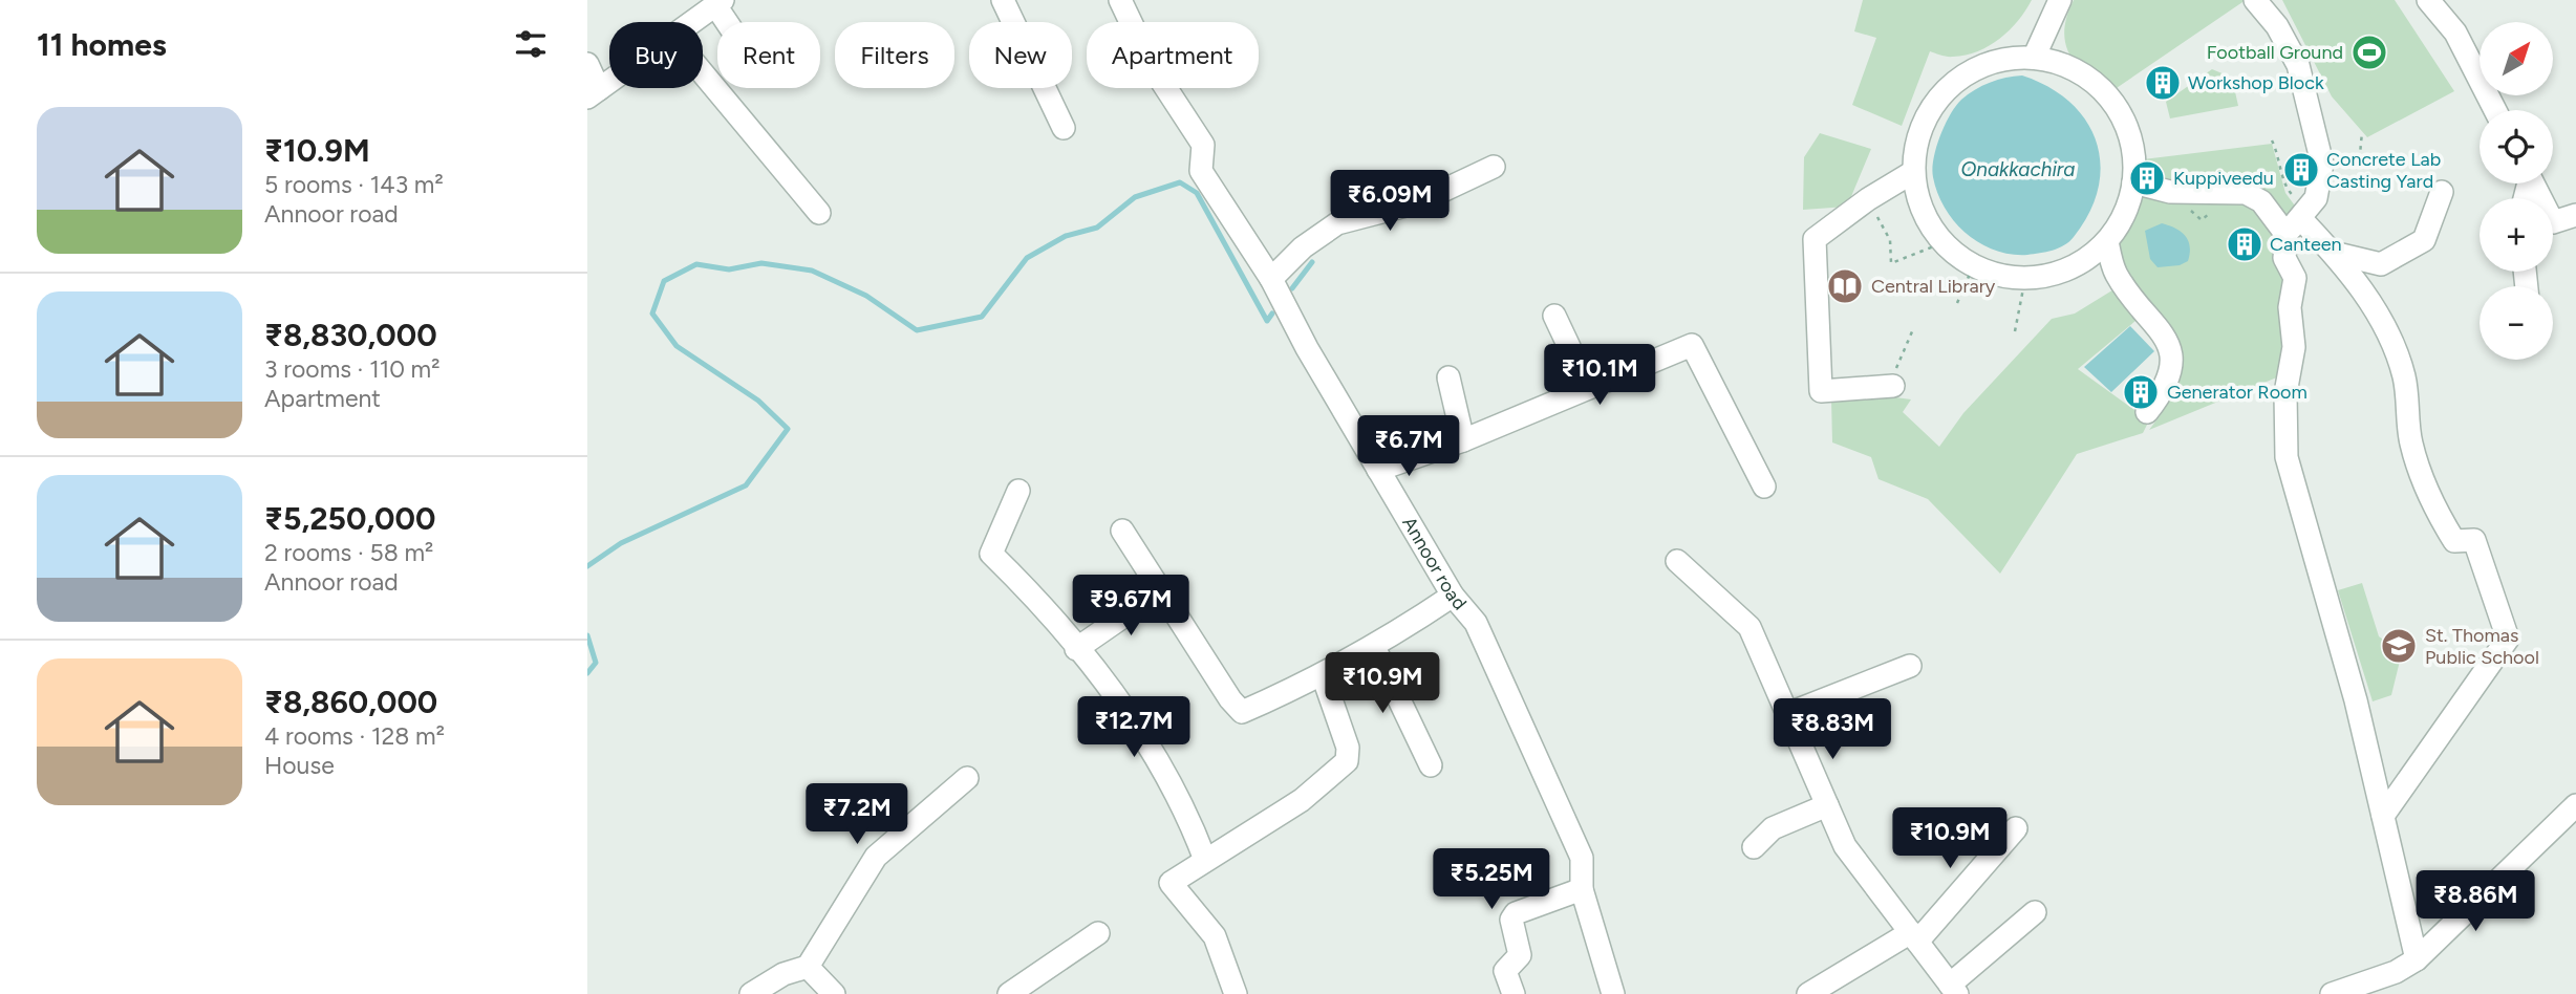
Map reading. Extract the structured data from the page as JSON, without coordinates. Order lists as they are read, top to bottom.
{
  "streets": {
    "street": ["Annoor road"]
  },
  "water": ["Onakkachira"],
  "places": {
    "sports": ["Football Ground"],
    "building": [
      "Workshop Block",
      "Concrete Lab Casting Yard",
      "Kuppiveedu",
      "Canteen",
      "Generator Room"
    ],
    "library": ["Central Library"],
    "school or university": ["St. Thomas Public School"]
  },
  "north": "top right",
  "page": {
    "heading": "11 homes",
    "map_buttons": ["+", "−"],
    "chip": [
      "Buy",
      "Rent",
      "Filters",
      "New",
      "Apartment"
    ],
    "list": [
      {
        "name": "₹10.9M",
        "note": "5 rooms · 143 m² · Annoor road"
      },
      {
        "name": "₹8,830,000",
        "note": "3 rooms · 110 m² · Apartment"
      },
      {
        "name": "₹5,250,000",
        "note": "2 rooms · 58 m² · Annoor road"
      },
      {
        "name": "₹8,860,000",
        "note": "4 rooms · 128 m² · House"
      }
    ],
    "price": [
      "₹6.09M",
      "₹10.1M",
      "₹6.7M",
      "₹9.67M",
      "₹10.9M",
      "₹12.7M",
      "₹8.83M",
      "₹7.2M",
      "₹10.9M",
      "₹5.25M",
      "₹8.86M"
    ]
  }
}
